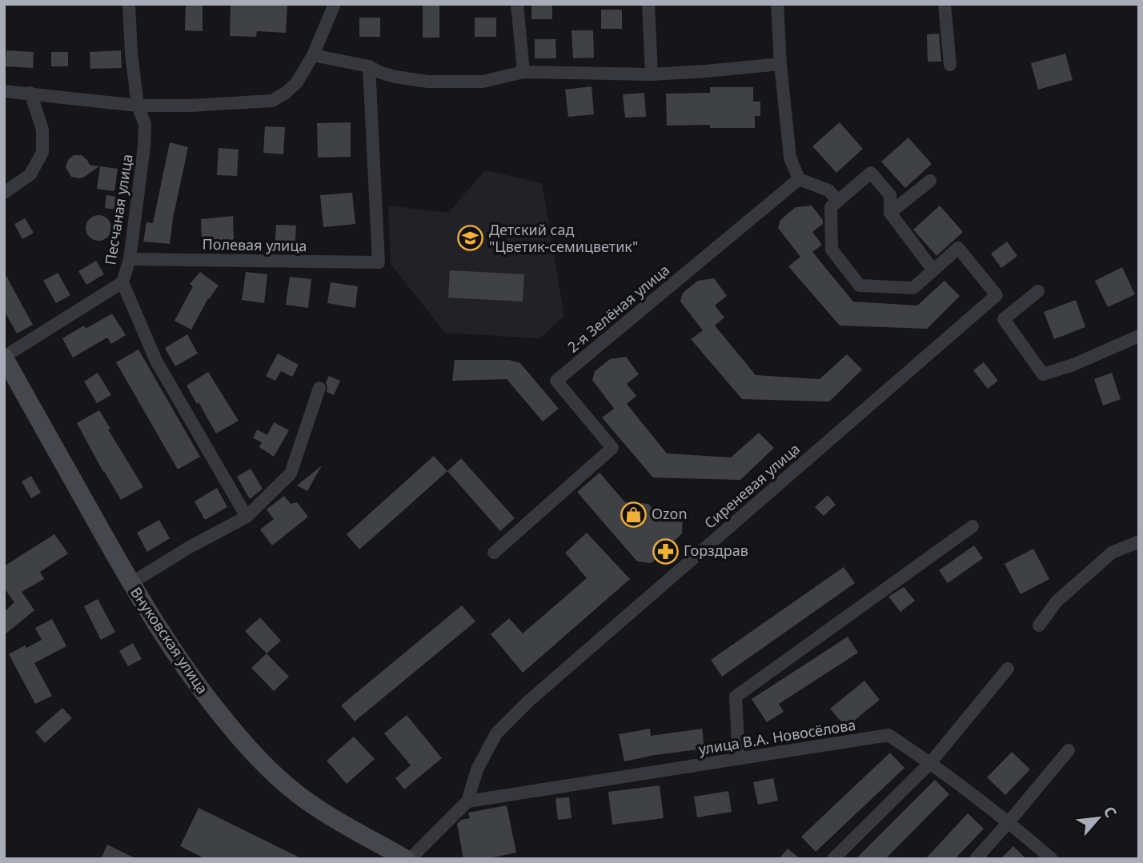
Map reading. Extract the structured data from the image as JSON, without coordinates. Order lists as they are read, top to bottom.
{
  "streets": {
    "main road": ["Внуковская улица"],
    "street": [
      "Песчаная улица",
      "Полевая улица",
      "2-я Зелёная улица",
      "Сиреневая улица",
      "улица В.А. Новосёлова"
    ]
  },
  "crossings": [
    ["Песчаная улица", "Полевая улица"],
    ["Песчаная улица", "Внуковская улица"],
    ["Сиреневая улица", "Внуковская улица"],
    ["Сиреневая улица", "улица В.А. Новосёлова"]
  ],
  "places": {
    "school or university": ["Детский сад \"Цветик-семицветик\""],
    "shop": ["Ozon"],
    "pharmacy": ["Горздрав"]
  },
  "north": "top right"
}
